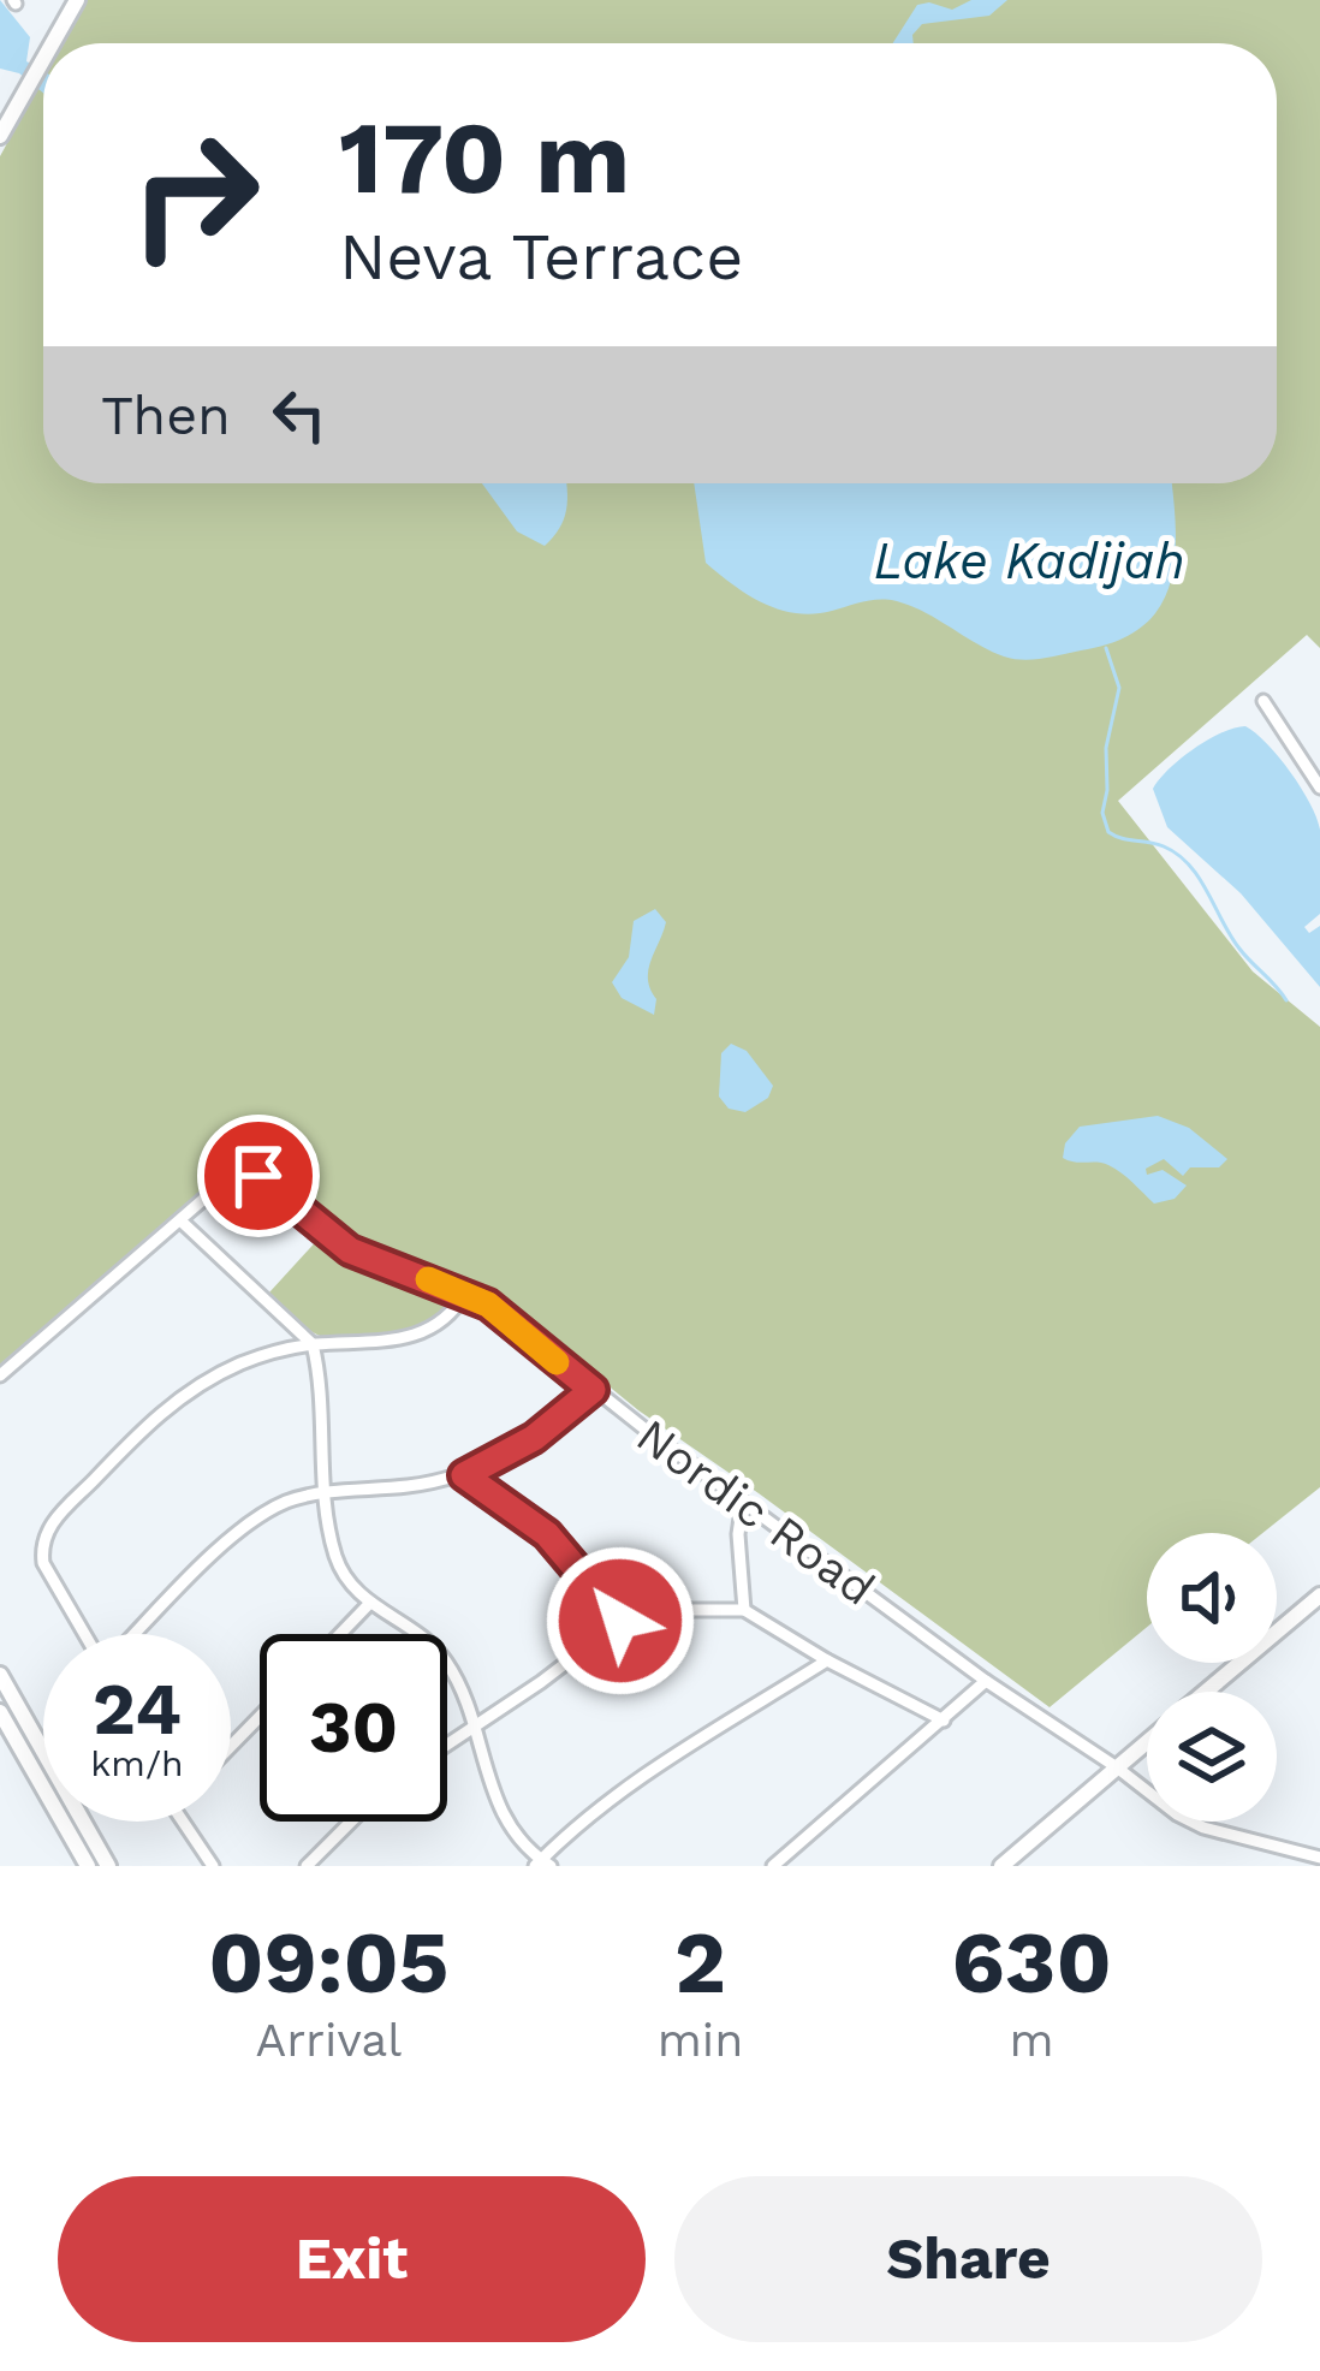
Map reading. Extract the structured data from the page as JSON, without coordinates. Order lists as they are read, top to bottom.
{
  "streets": {
    "street": ["Nordic Road"]
  },
  "water": ["Lake Kadijah"],
  "page": {
    "turn": ["170 m", "Neva Terrace"],
    "then": "Then",
    "speed": "24 km/h",
    "limit": "30",
    "eta": [
      "09:05",
      "Arrival",
      "2",
      "min",
      "630",
      "m"
    ],
    "buttons": ["Exit", "Share"]
  }
}
